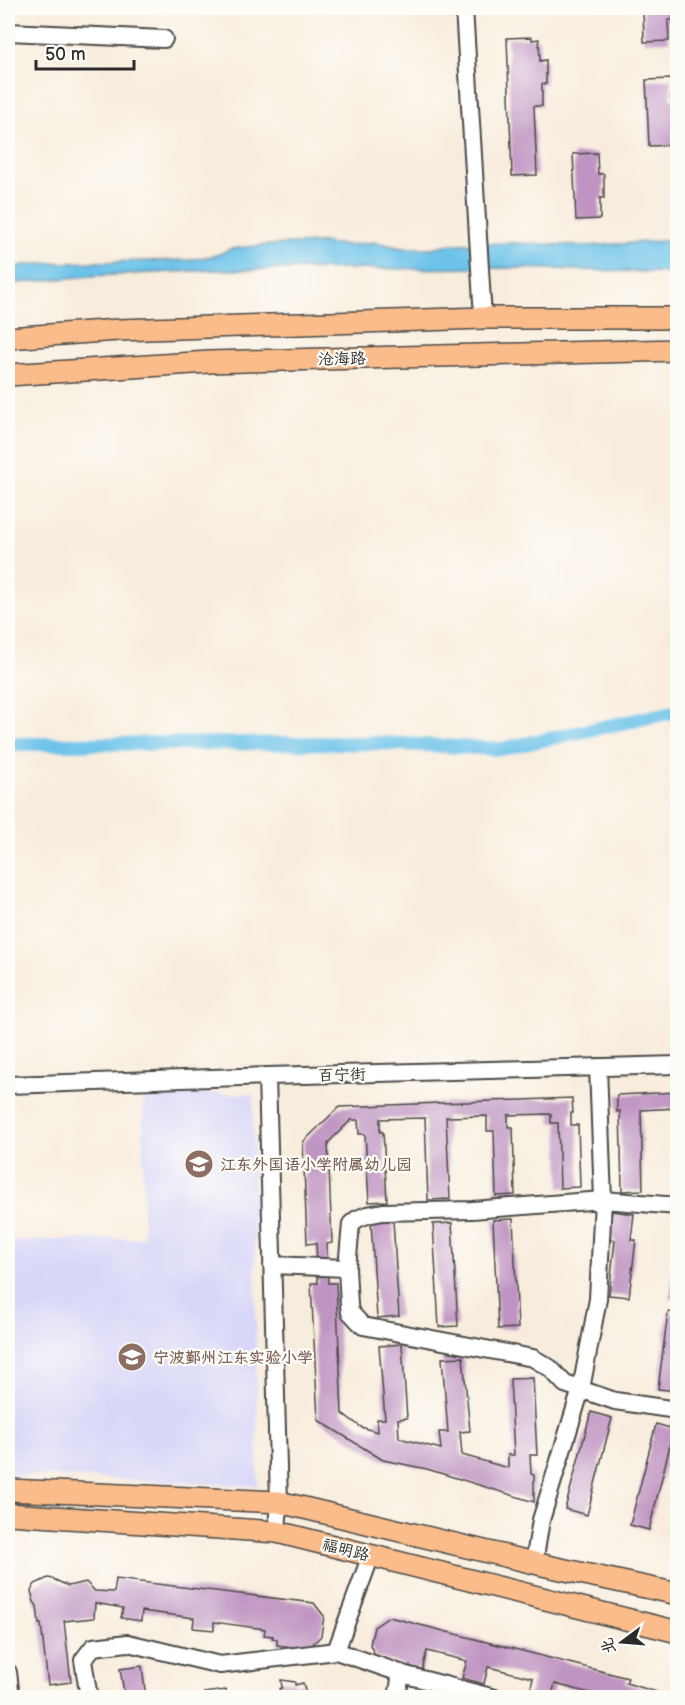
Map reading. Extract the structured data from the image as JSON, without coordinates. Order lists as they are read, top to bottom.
{
  "streets": {
    "main road": ["沧海路", "福明路"],
    "street": ["百宁街"]
  },
  "places": {
    "school or university": ["江东外国语小学附属幼儿园", "宁波鄞州江东实验小学"]
  },
  "scale_bar": "50 m",
  "north": "left"
}
